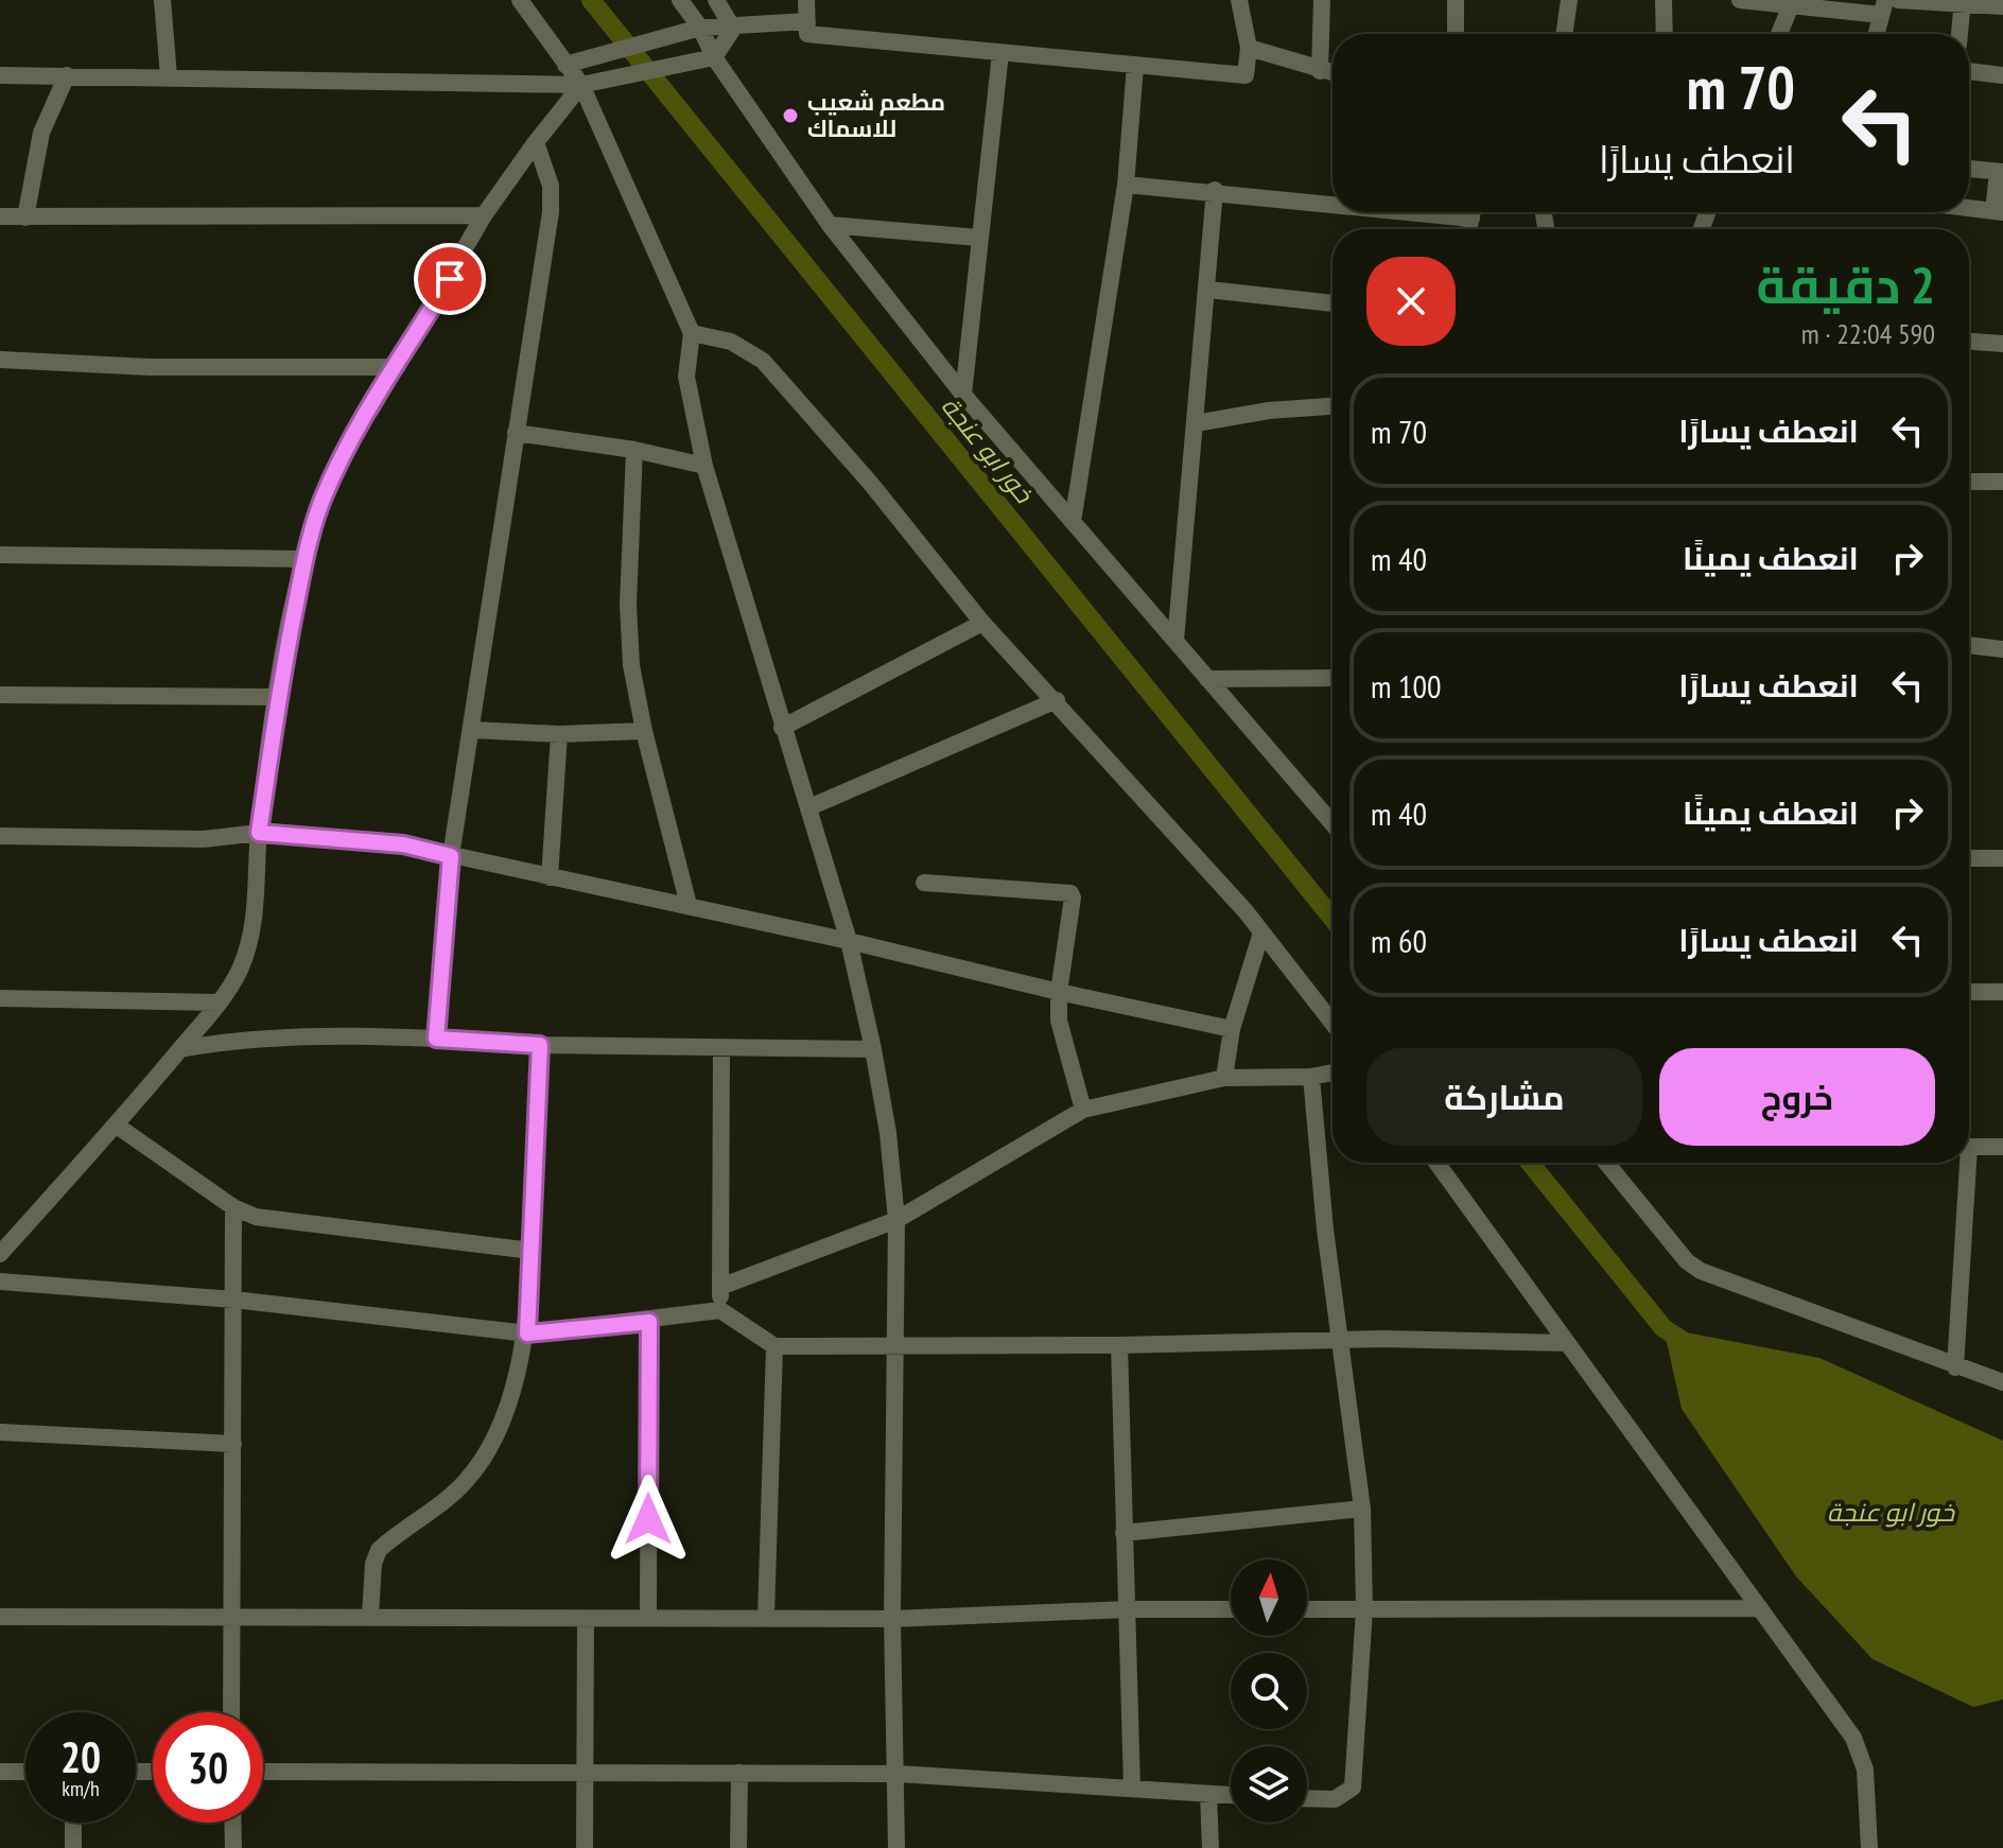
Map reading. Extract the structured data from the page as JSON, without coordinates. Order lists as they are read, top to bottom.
{
  "water": ["خور ابو عنجة"],
  "places": ["مطعم شعيب للاسماك"],
  "north": "top",
  "page": {
    "turn": ["70 m", "انعطف يسارًا"],
    "heading": ["2 دقيقة", "590 m · 22:04"],
    "list": [
      {
        "name": "انعطف يسارًا",
        "value": "70 m"
      },
      {
        "name": "انعطف يمينًا",
        "value": "40 m"
      },
      {
        "name": "انعطف يسارًا",
        "value": "100 m"
      },
      {
        "name": "انعطف يمينًا",
        "value": "40 m"
      },
      {
        "name": "انعطف يسارًا",
        "value": "60 m"
      }
    ],
    "buttons": ["خروج", "مشاركة"],
    "speed": "20 km/h",
    "limit": "30"
  }
}
